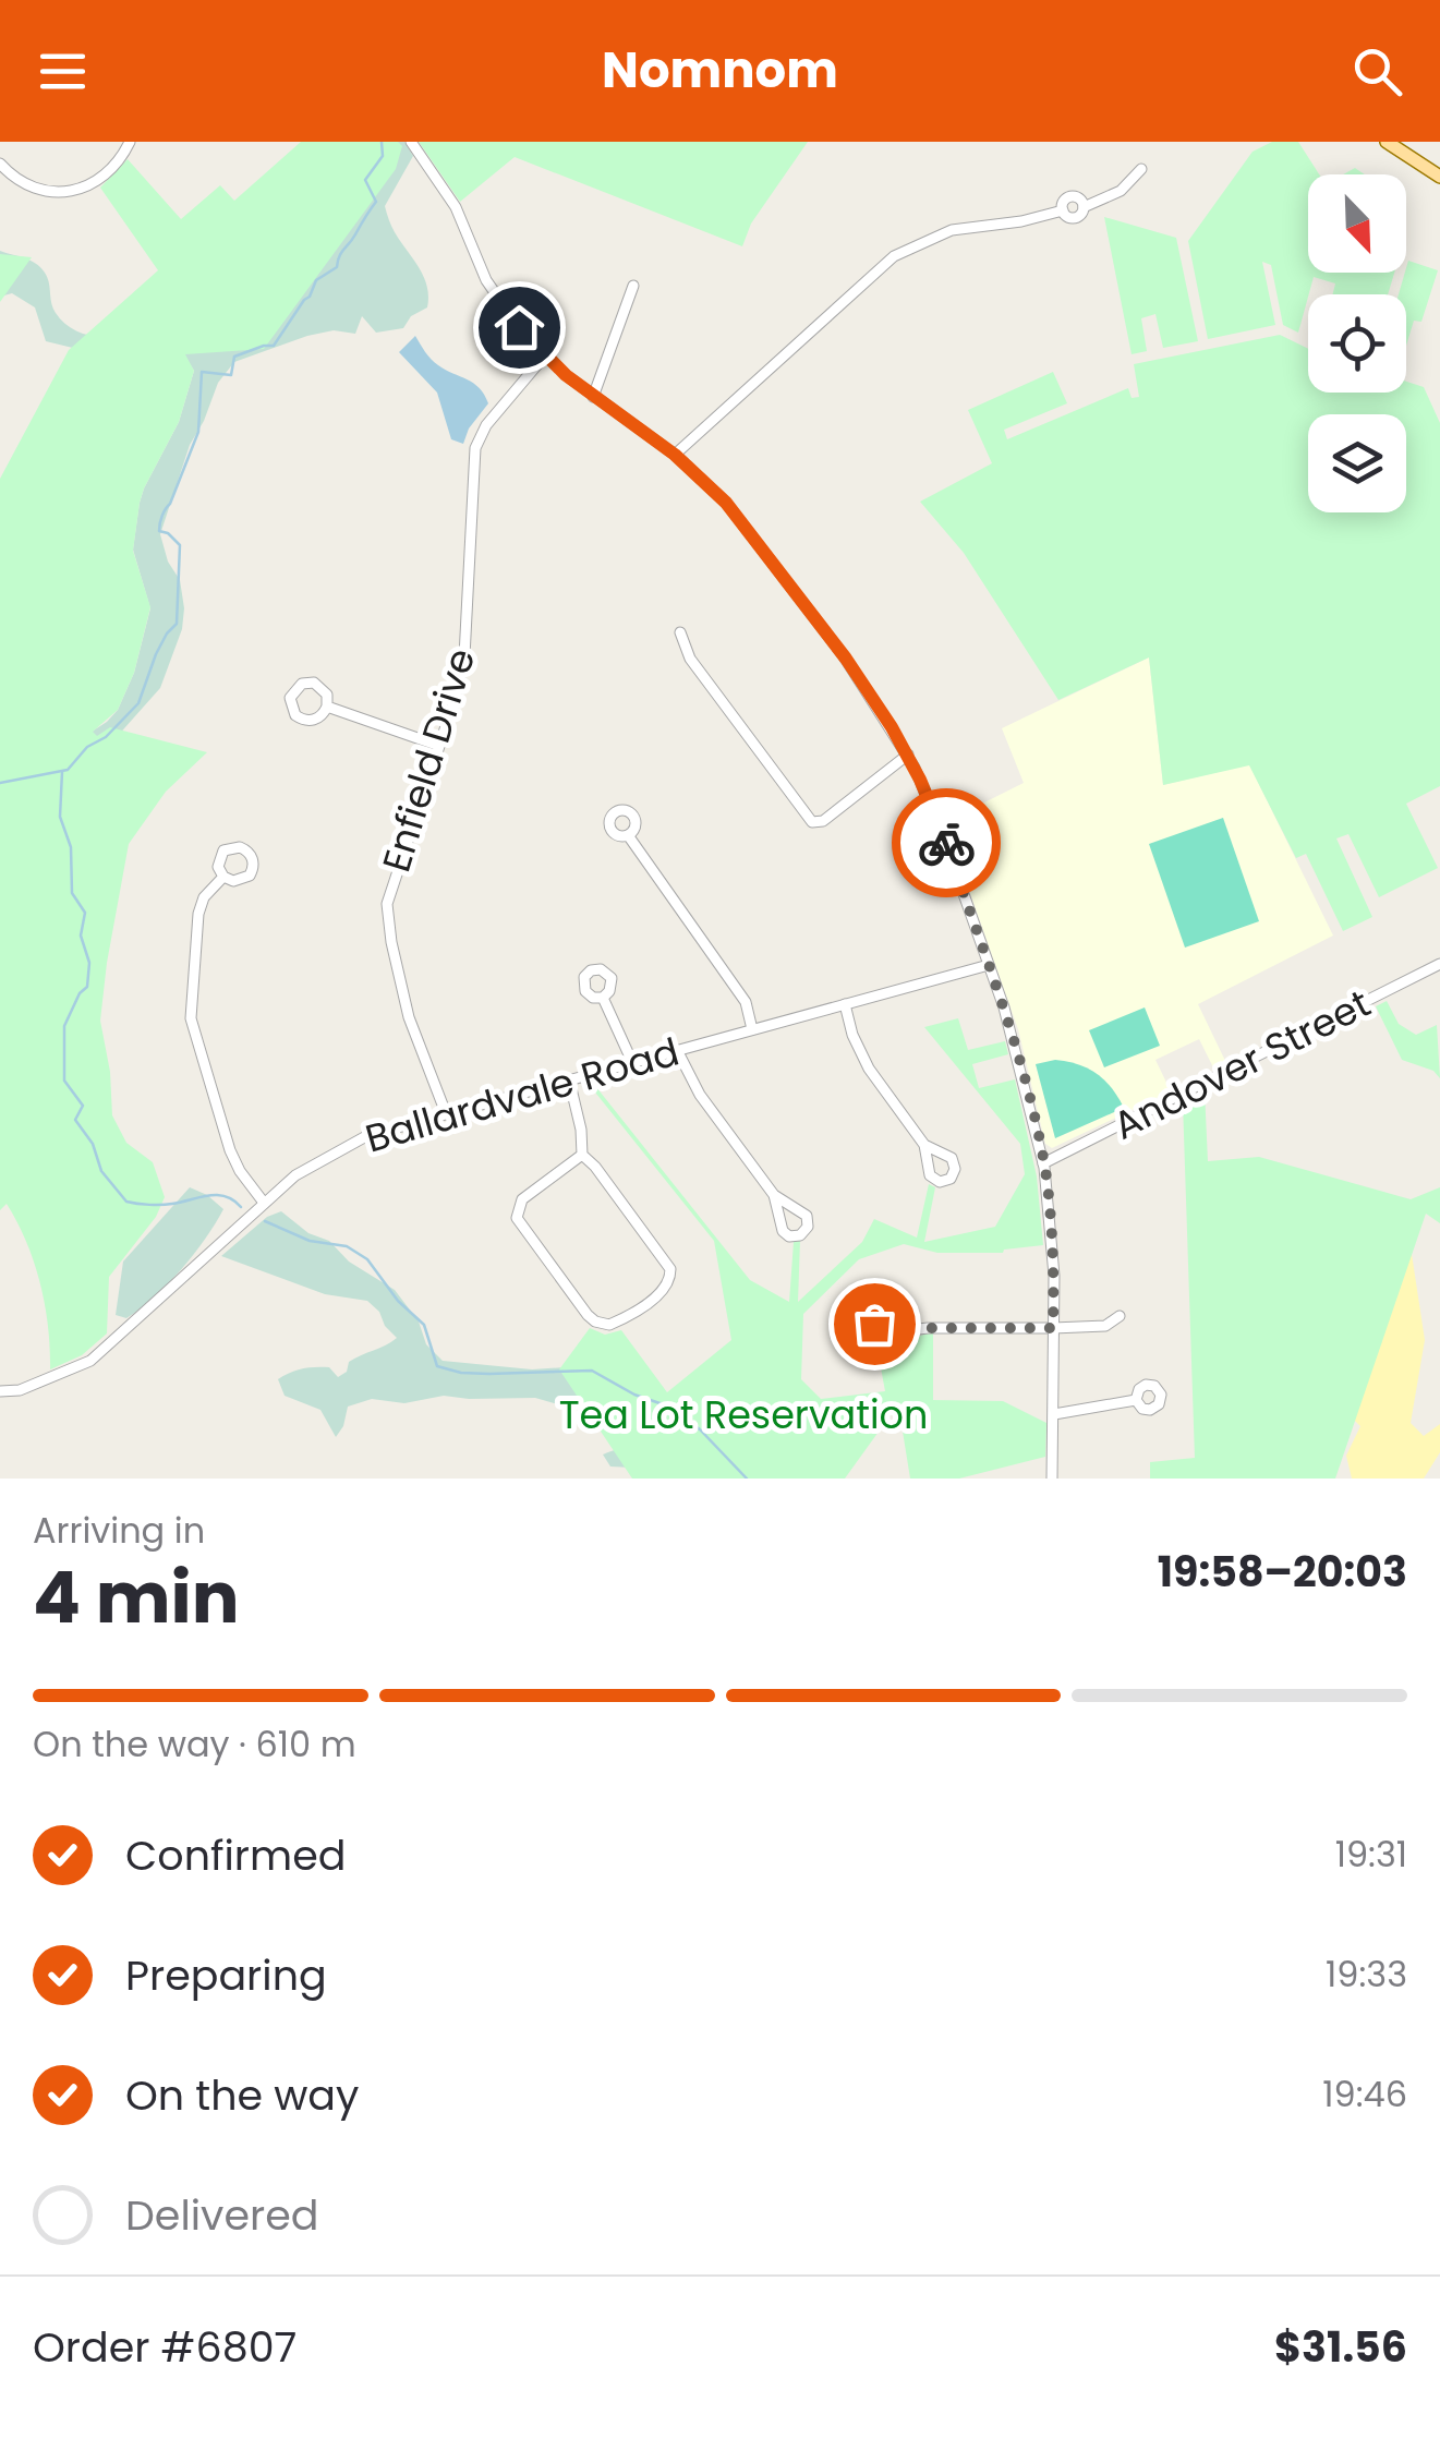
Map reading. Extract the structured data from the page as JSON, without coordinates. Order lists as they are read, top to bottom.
{
  "streets": {
    "street": ["Enfield Drive", "Andover Street", "Ballardvale Road"]
  },
  "crossings": [
    ["Enfield Drive", "Ballardvale Road"]
  ],
  "parks": ["Tea Lot Reservation"],
  "north": "bottom right",
  "page": {
    "header": "Nomnom",
    "heading": ["4 min", "Arriving in", "19:58–20:03"],
    "panel": ["Order #6807", "$31.56"],
    "bar": "On the way · 610 m",
    "list": [
      ["Confirmed", "19:31"],
      ["Preparing", "19:33"],
      ["On the way", "19:46"],
      "Delivered"
    ]
  }
}
